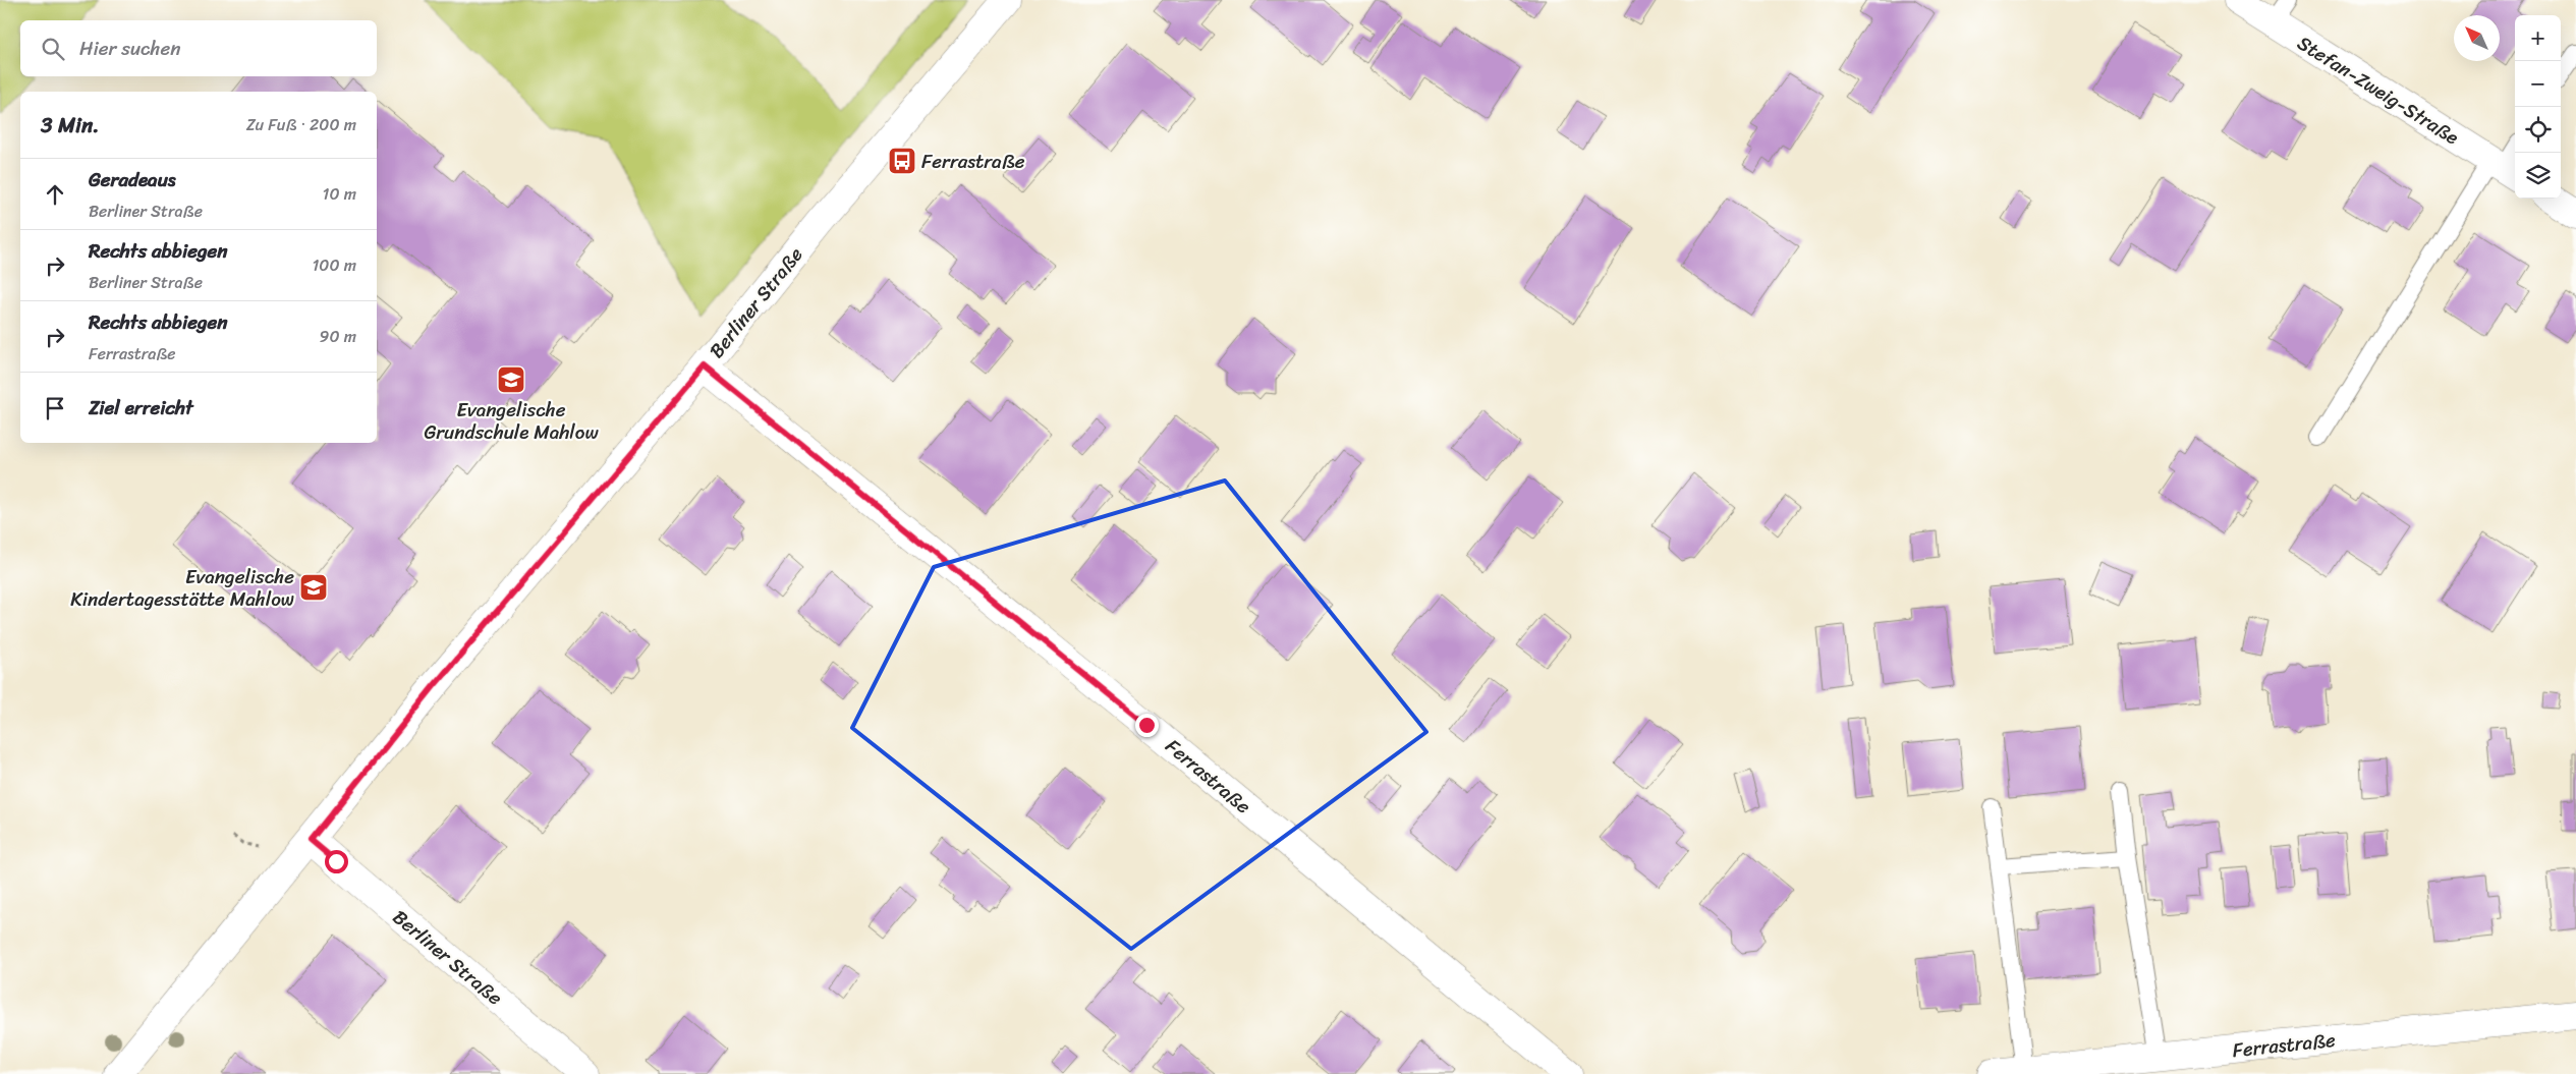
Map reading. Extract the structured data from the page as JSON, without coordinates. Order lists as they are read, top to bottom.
{
  "streets": {
    "street": ["Stefan-Zweig-Straße", "Berliner Straße", "Ferrastraße"]
  },
  "crossings": [
    ["Berliner Straße", "Ferrastraße"]
  ],
  "places": {
    "bus stop": ["Ferrastraße"],
    "school or university": ["Evangelische Grundschule Mahlow", "Evangelische Kindertagesstätte Mahlow"]
  },
  "north": "top left",
  "page": {
    "map_buttons": ["+", "−"],
    "search": "Hier suchen",
    "heading": ["3 Min.", "Zu Fuß · 200 m"],
    "list": [
      ["Geradeaus", "Berliner Straße", "10 m"],
      ["Rechts abbiegen", "Berliner Straße", "100 m"],
      ["Rechts abbiegen", "Ferrastraße", "90 m"],
      "Ziel erreicht"
    ]
  }
}
